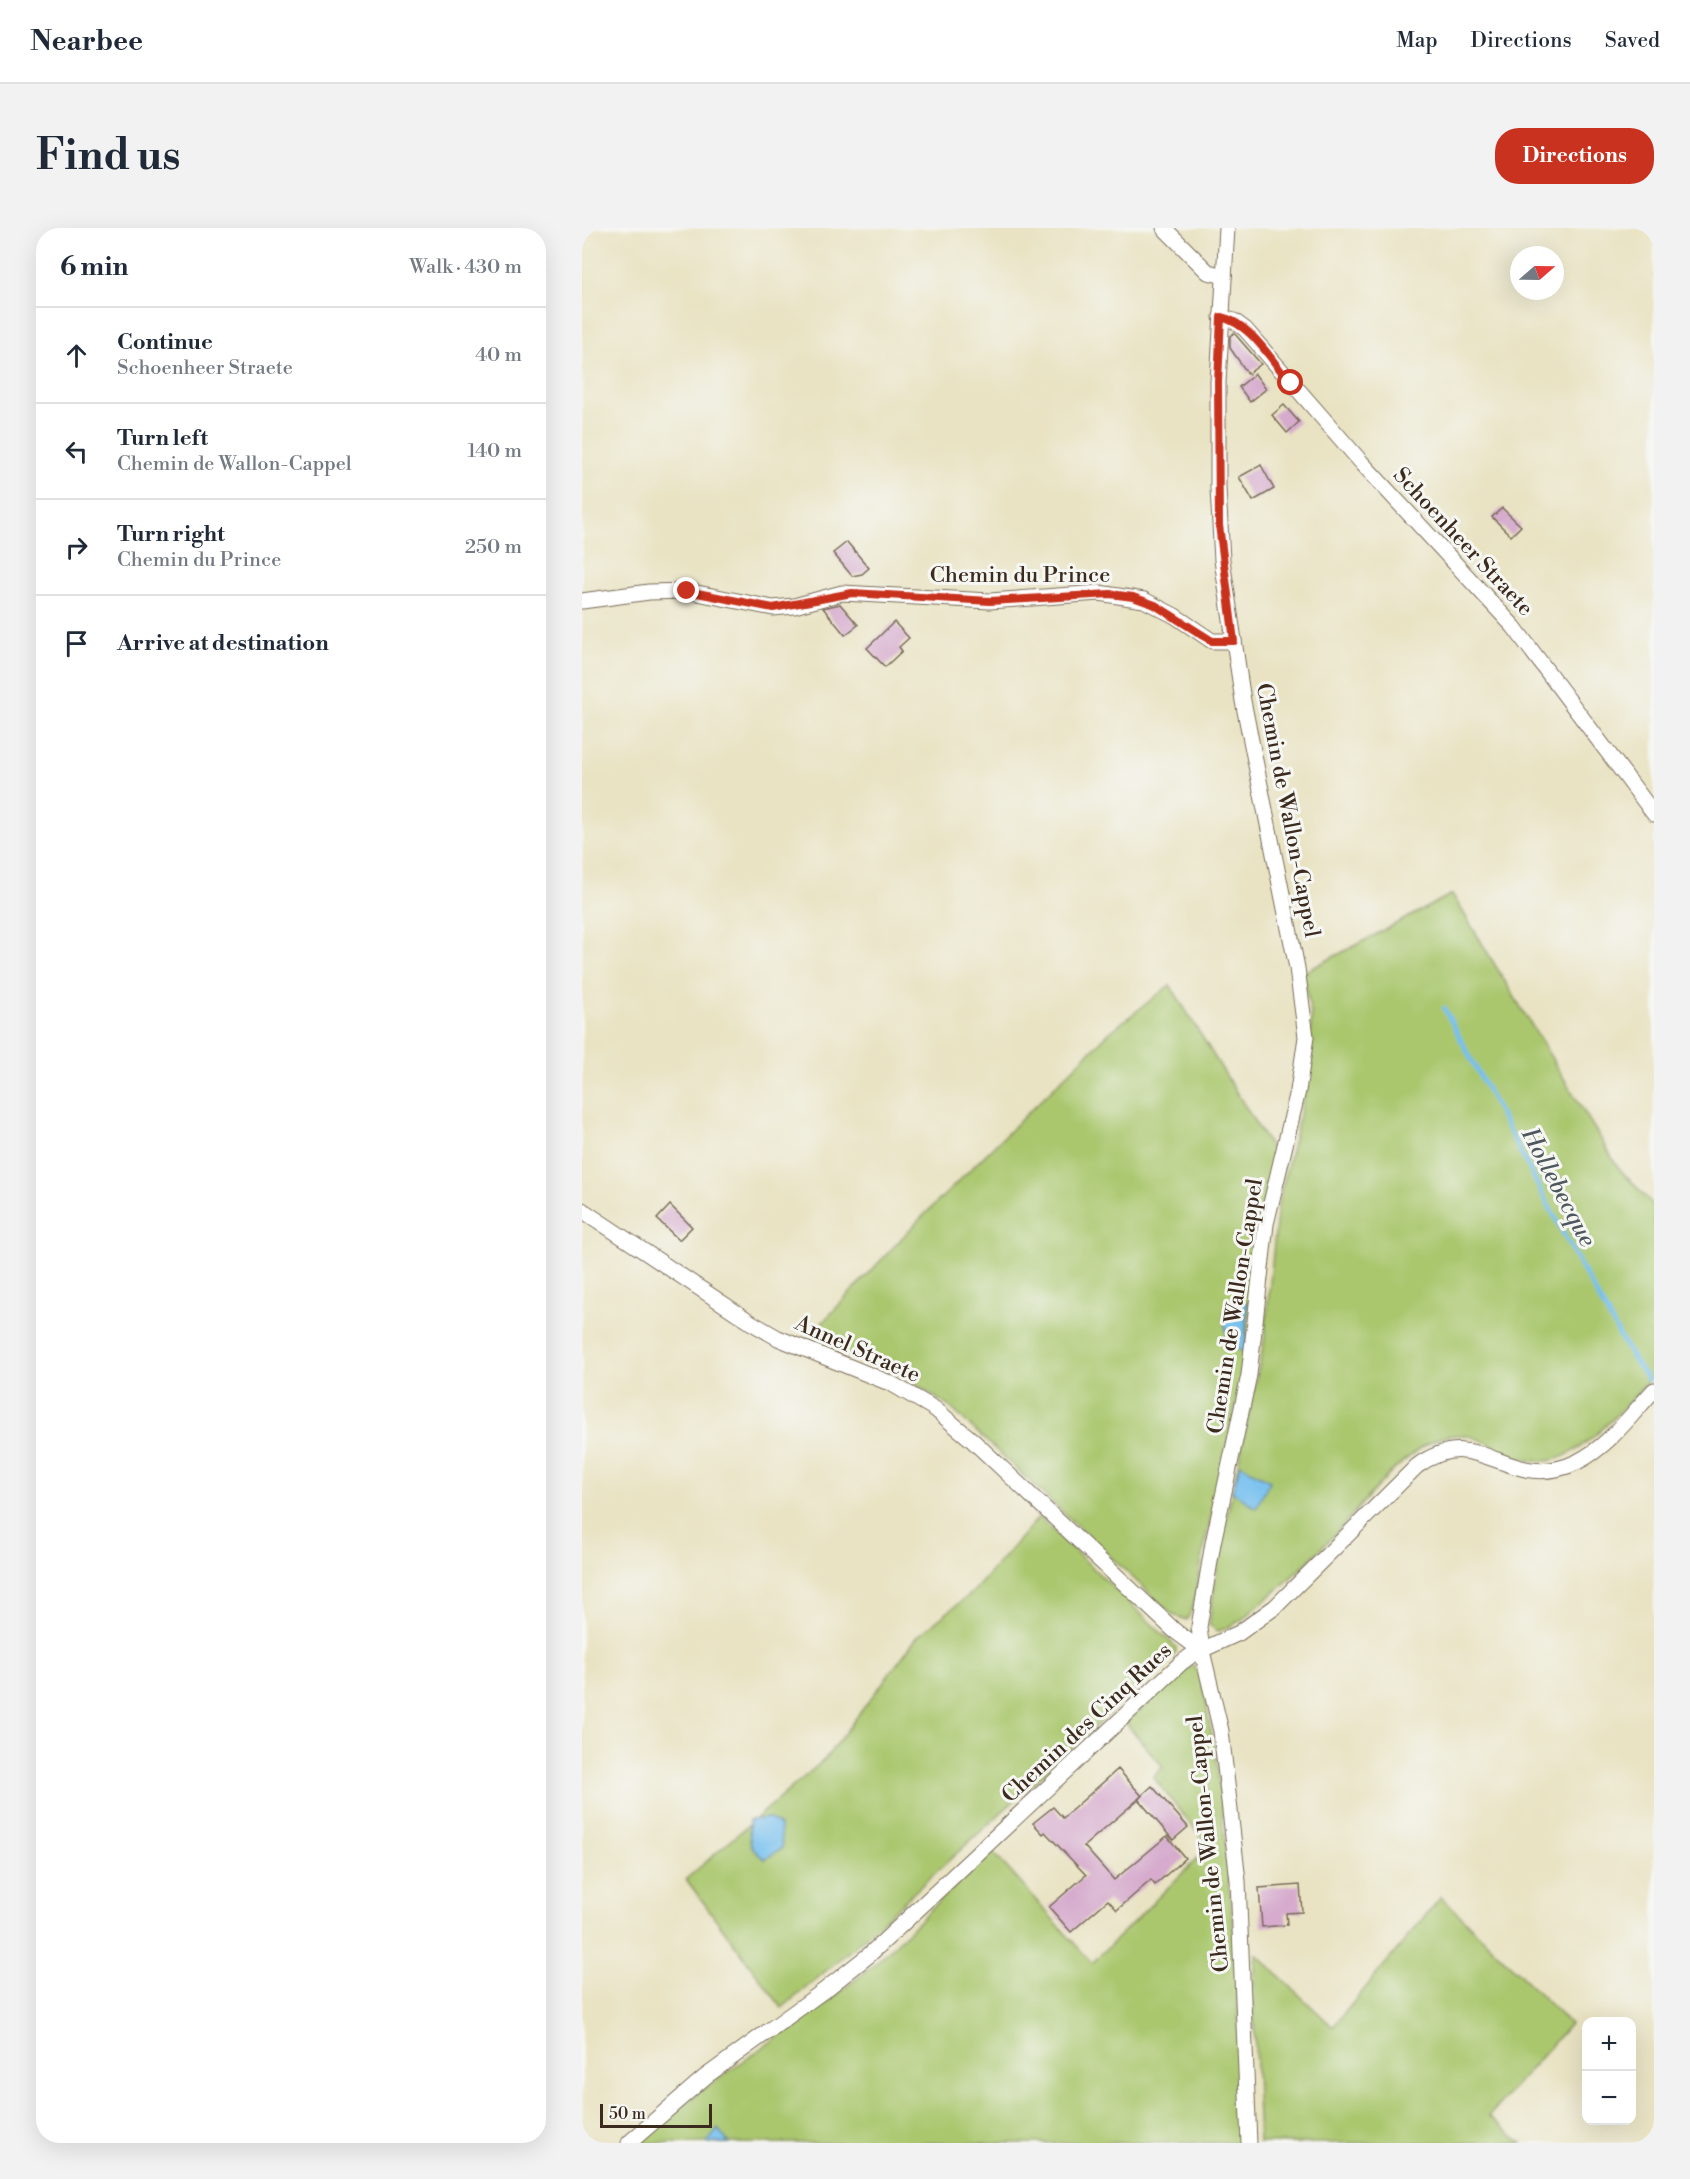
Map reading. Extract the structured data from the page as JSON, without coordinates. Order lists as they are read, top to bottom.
{
  "streets": {
    "street": [
      "Schoenheer Straete",
      "Chemin du Prince",
      "Chemin de Wallon-Cappel",
      "Annel Straete",
      "Chemin des Cinq Rues"
    ]
  },
  "crossings": [
    ["Schoenheer Straete", "Chemin de Wallon-Cappel"],
    ["Chemin du Prince", "Chemin de Wallon-Cappel"],
    ["Chemin de Wallon-Cappel", "Annel Straete"],
    ["Chemin de Wallon-Cappel", "Chemin des Cinq Rues"],
    ["Annel Straete", "Chemin des Cinq Rues"]
  ],
  "water": ["Hollebecque"],
  "scale_bar": "50 m",
  "north": "right",
  "page": {
    "header": "Nearbee",
    "nav": ["Map", "Directions", "Saved"],
    "buttons": "Directions",
    "title": "Find us",
    "heading": ["6 min", "Walk · 430 m"],
    "list": [
      ["Continue", "Schoenheer Straete", "40 m"],
      ["Turn left", "Chemin de Wallon-Cappel", "140 m"],
      ["Turn right", "Chemin du Prince", "250 m"],
      "Arrive at destination"
    ],
    "map_buttons": ["+", "−"],
    "scale": "50 m"
  }
}
